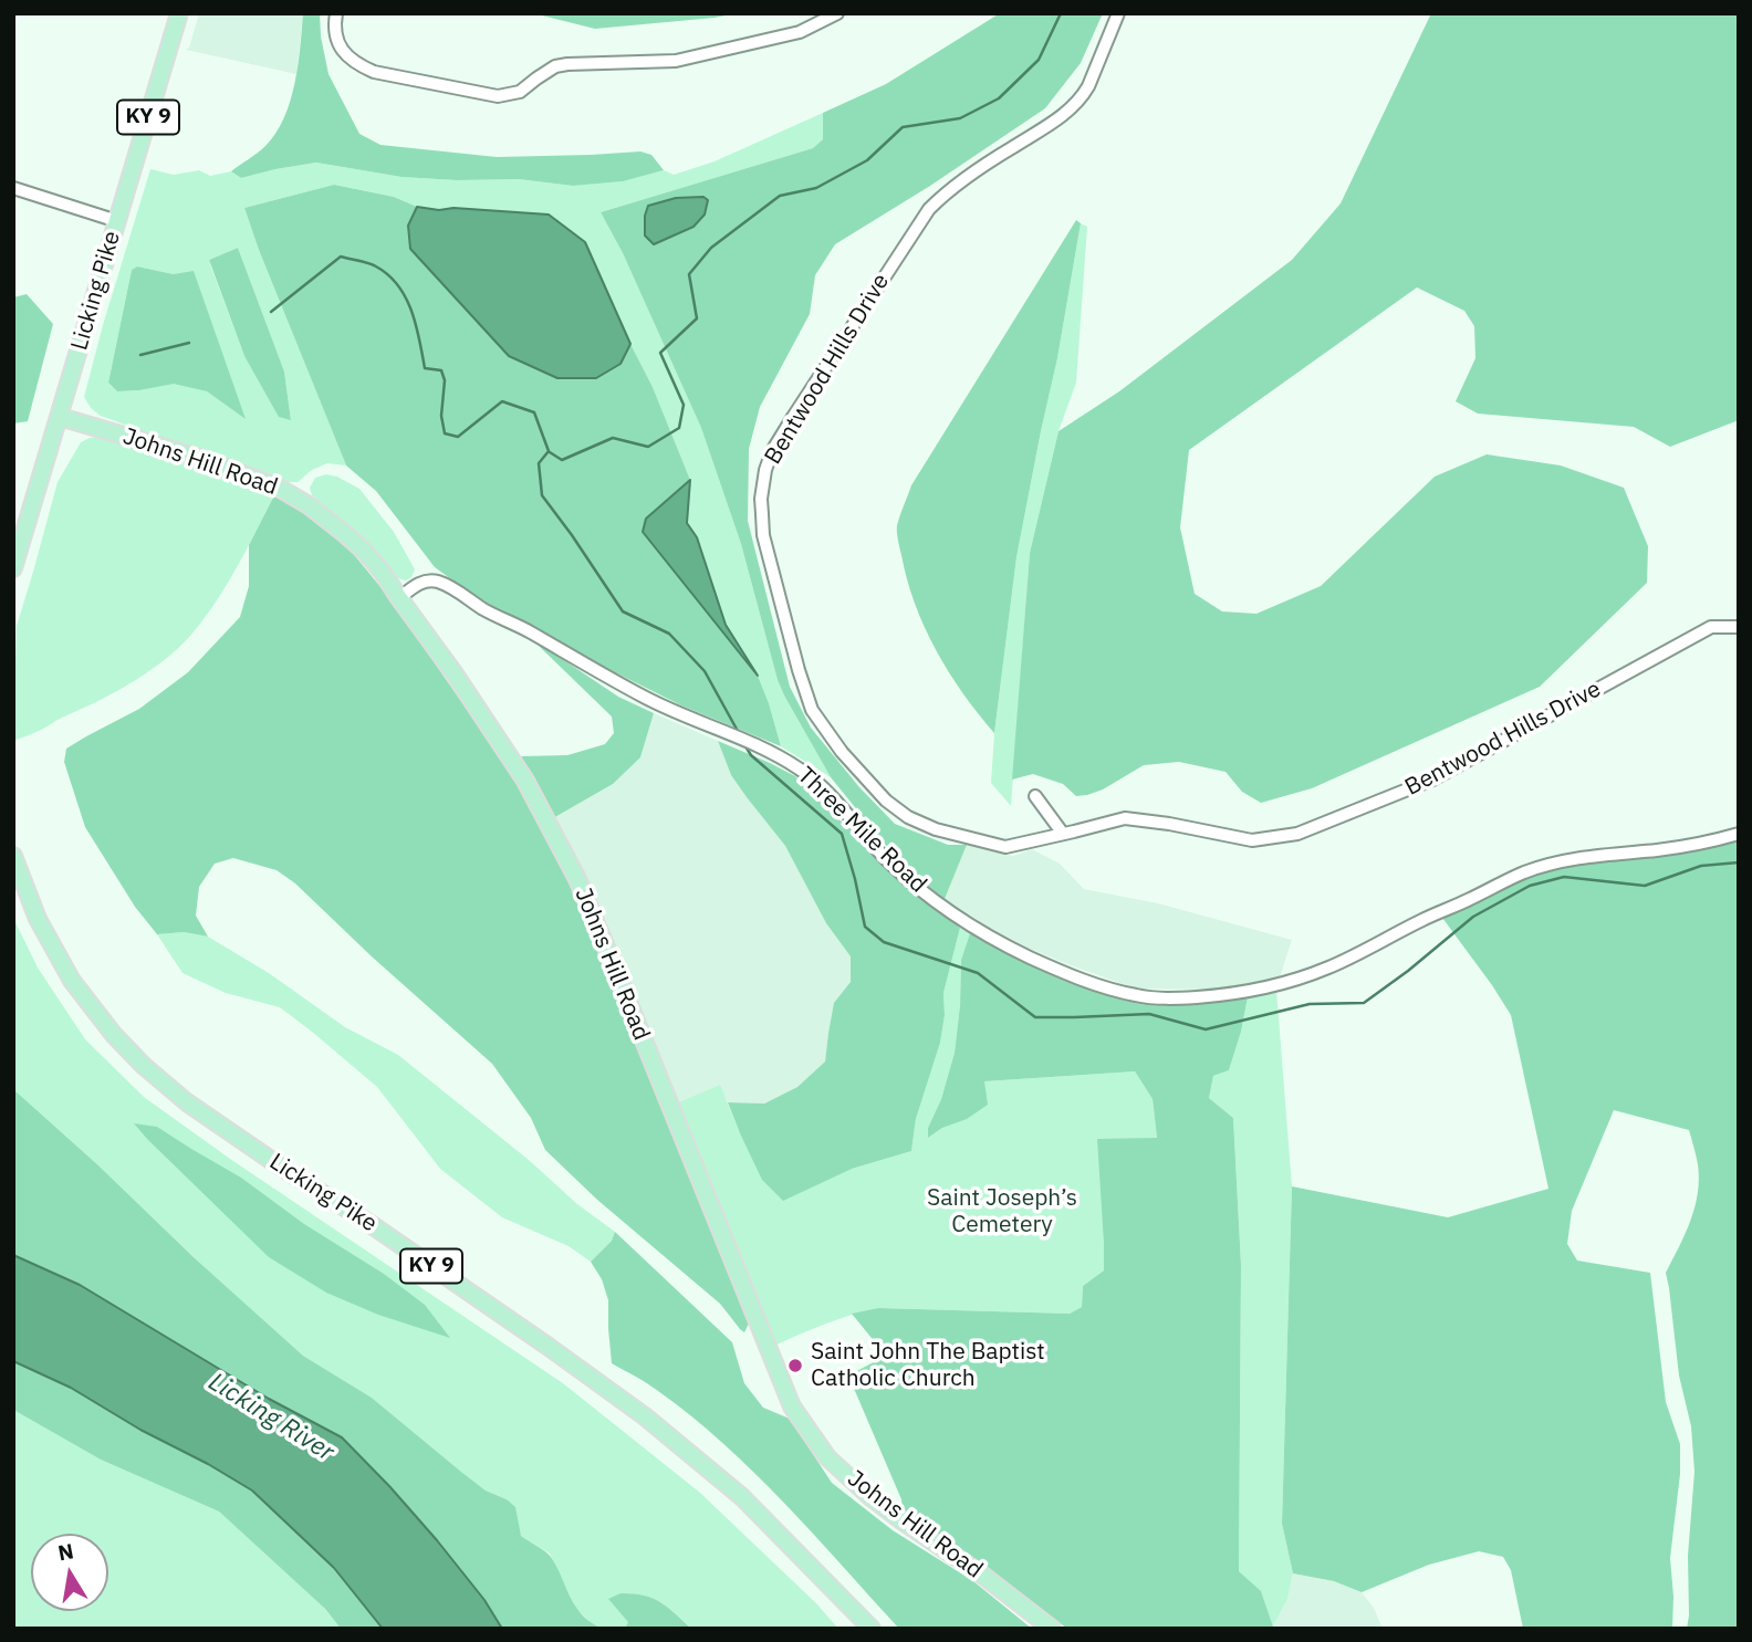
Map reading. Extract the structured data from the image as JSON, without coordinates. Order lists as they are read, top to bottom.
{
  "streets": {
    "main road": ["KY 9", "Licking Pike", "Johns Hill Road"],
    "street": ["Bentwood Hills Drive", "Three Mile Road"]
  },
  "crossings": [
    ["Licking Pike", "Johns Hill Road"],
    ["Johns Hill Road", "Three Mile Road"]
  ],
  "water": ["Licking River"],
  "parks": ["Saint Joseph’s Cemetery"],
  "places": ["Saint John The Baptist Catholic Church"],
  "north": "top"
}
